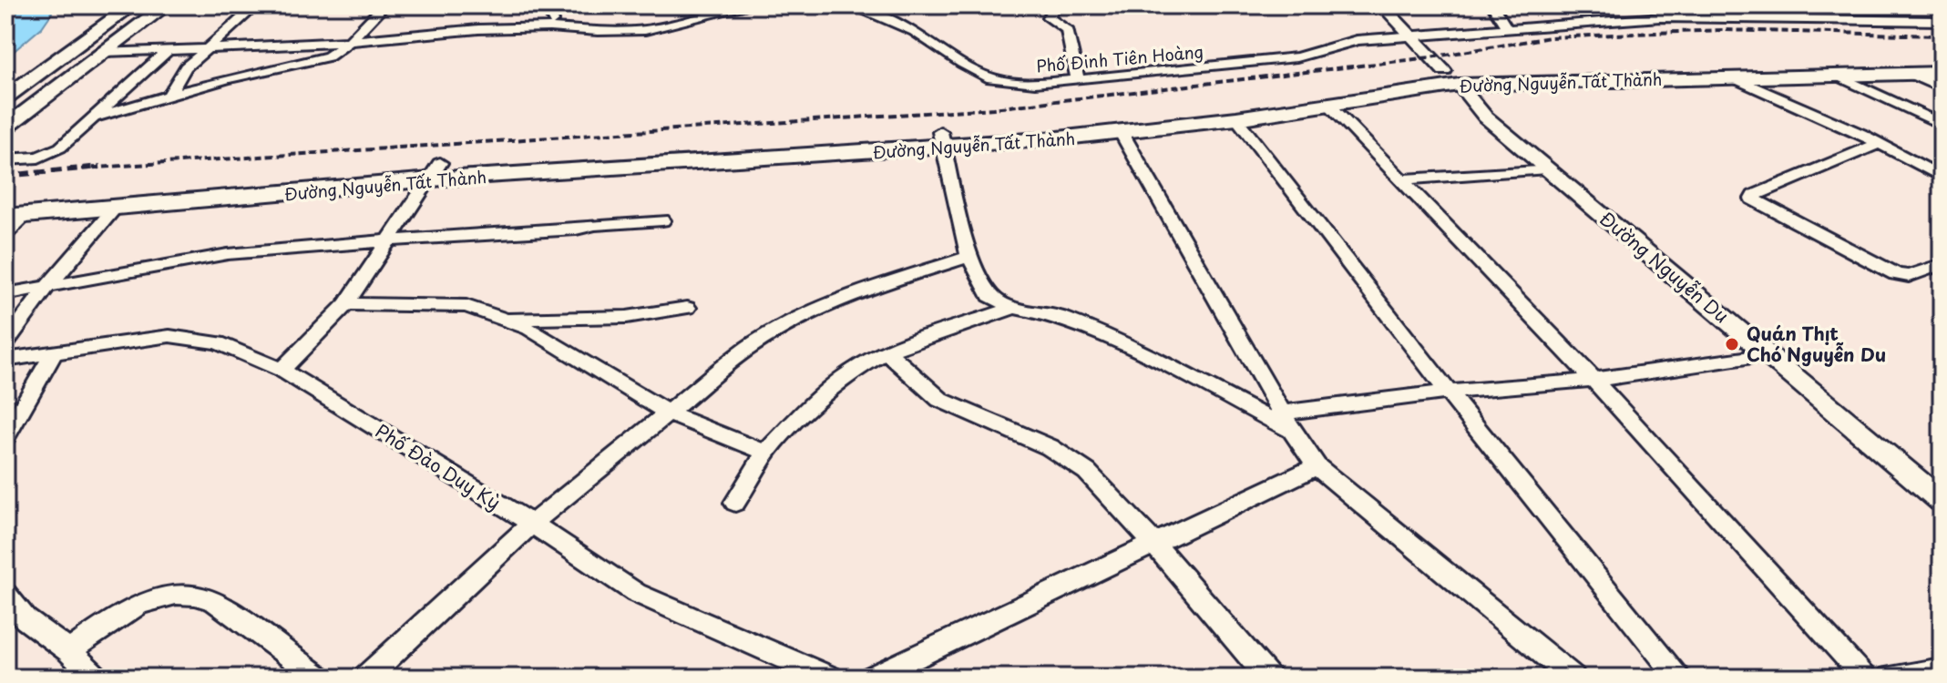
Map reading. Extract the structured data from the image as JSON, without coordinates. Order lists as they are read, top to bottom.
{
  "streets": {
    "main road": ["Đường Nguyễn Tất Thành"],
    "street": ["Phố Đinh Tiên Hoàng", "Đường Nguyễn Du", "Phố Đào Duy Kỳ"]
  },
  "crossings": [
    ["Phố Đinh Tiên Hoàng", "Đường Nguyễn Du"],
    ["Đường Nguyễn Tất Thành", "Đường Nguyễn Du"]
  ],
  "places": ["Quán Thịt Chó Nguyễn Du"]
}
